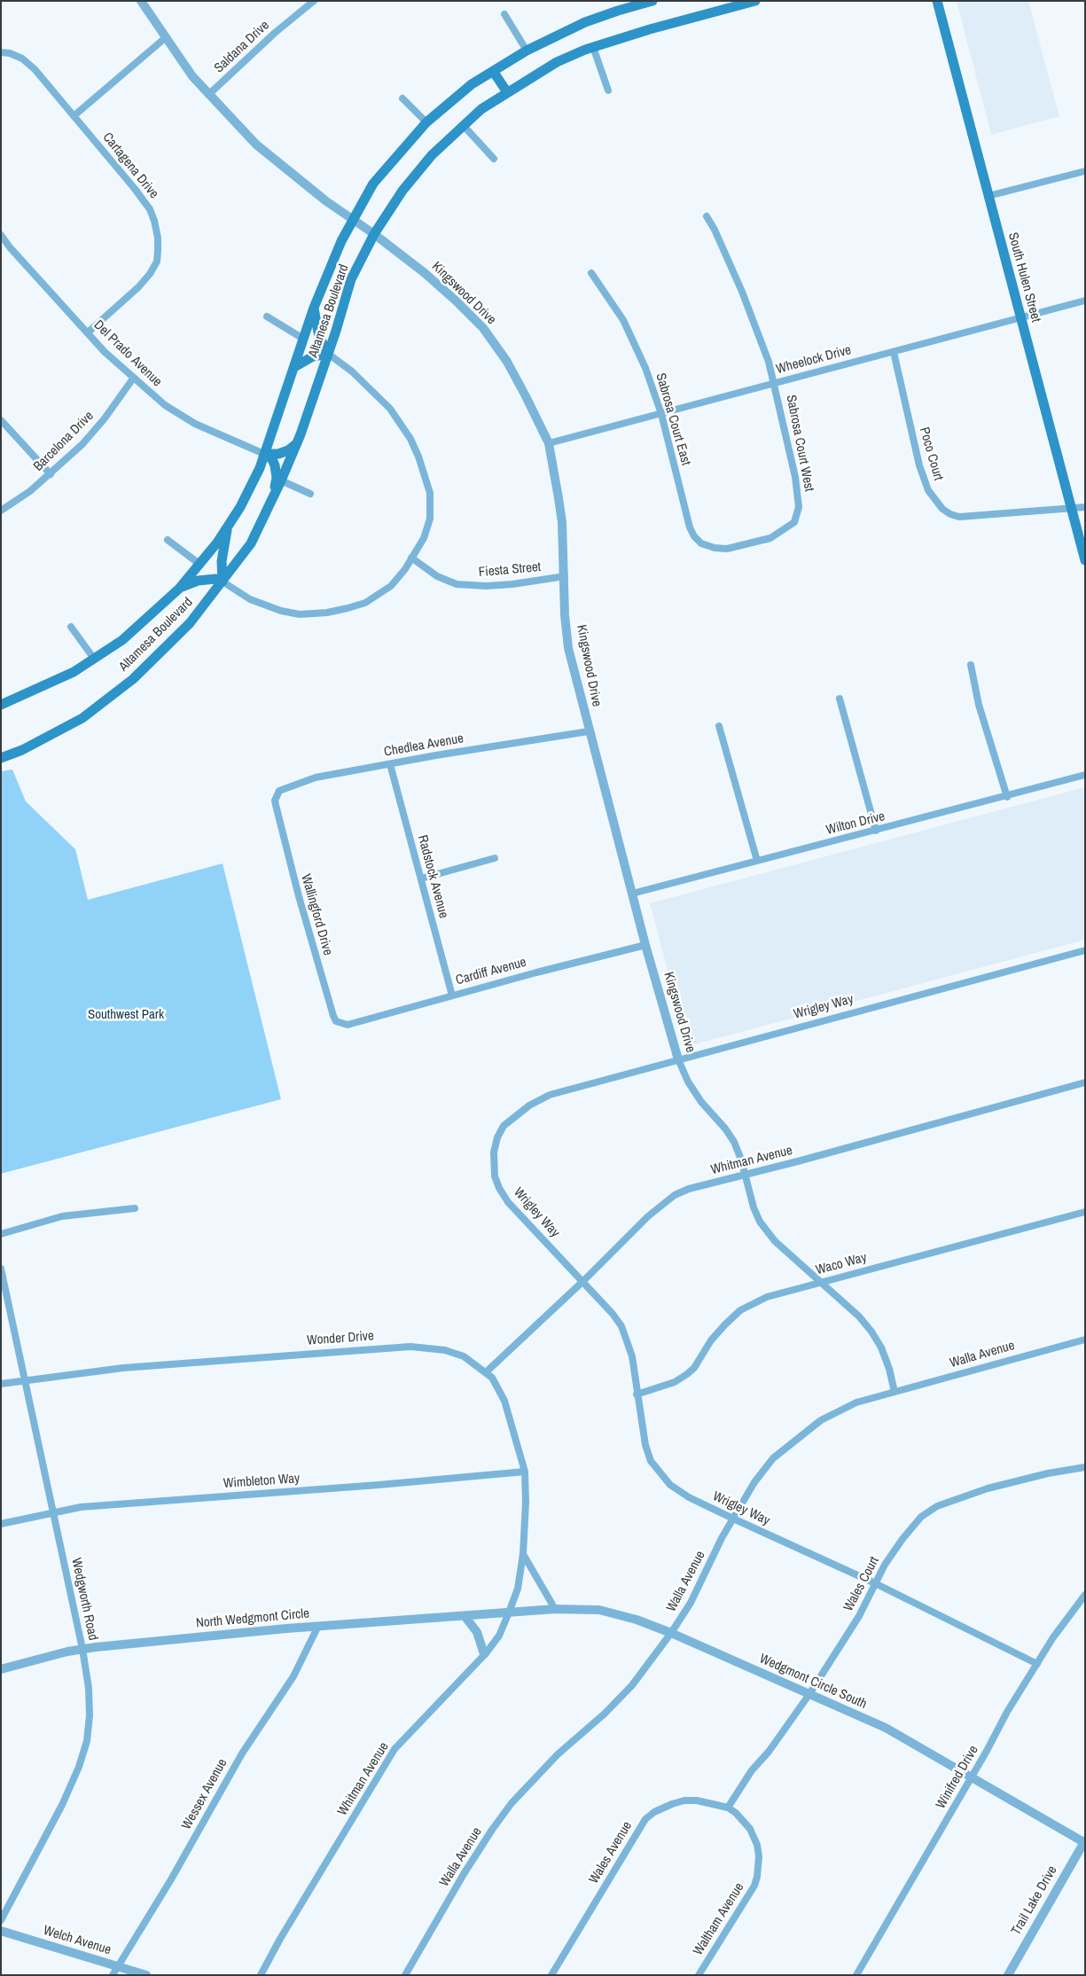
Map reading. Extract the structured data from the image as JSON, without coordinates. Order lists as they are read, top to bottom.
{
  "streets": {
    "main road": ["South Hulen Street", "Altamesa Boulevard"],
    "street": [
      "Saldana Drive",
      "Cartagena Drive",
      "Kingswood Drive",
      "Del Prado Avenue",
      "Wheelock Drive",
      "Sabrosa Court East",
      "Barcelona Drive",
      "Sabrosa Court West",
      "Poco Court",
      "Fiesta Street",
      "Chedlea Avenue",
      "Wilton Drive",
      "Radstock Avenue",
      "Wallingford Drive",
      "Cardiff Avenue",
      "Wrigley Way",
      "Whitman Avenue",
      "Waco Way",
      "Wonder Drive",
      "Walla Avenue",
      "Wimbleton Way",
      "Wales Court",
      "Wedgworth Road",
      "North Wedgmont Circle",
      "Wedgmont Circle South",
      "Winifred Drive",
      "Wessex Avenue",
      "Wales Avenue",
      "Trail Lake Drive",
      "Waltham Avenue",
      "Welch Avenue"
    ]
  },
  "crossings": [
    ["Saldana Drive", "Kingswood Drive"],
    ["Cartagena Drive", "Del Prado Avenue"],
    ["South Hulen Street", "Wheelock Drive"],
    ["South Hulen Street", "Poco Court"],
    ["Kingswood Drive", "Altamesa Boulevard"],
    ["Kingswood Drive", "Wheelock Drive"],
    ["Kingswood Drive", "Fiesta Street"],
    ["Kingswood Drive", "Chedlea Avenue"],
    ["Kingswood Drive", "Wilton Drive"],
    ["Kingswood Drive", "Cardiff Avenue"],
    ["Kingswood Drive", "Wrigley Way"],
    ["Kingswood Drive", "Whitman Avenue"],
    ["Kingswood Drive", "Waco Way"],
    ["Kingswood Drive", "Walla Avenue"],
    ["Altamesa Boulevard", "Del Prado Avenue"],
    ["Del Prado Avenue", "Barcelona Drive"],
    ["Wheelock Drive", "Sabrosa Court East"],
    ["Wheelock Drive", "Sabrosa Court West"],
    ["Wheelock Drive", "Poco Court"],
    ["Sabrosa Court East", "Sabrosa Court West"],
    ["Chedlea Avenue", "Radstock Avenue"],
    ["Chedlea Avenue", "Wallingford Drive"],
    ["Radstock Avenue", "Cardiff Avenue"],
    ["Wallingford Drive", "Cardiff Avenue"],
    ["Wrigley Way", "Whitman Avenue"],
    ["Wrigley Way", "Waco Way"],
    ["Wrigley Way", "Walla Avenue"],
    ["Wrigley Way", "Wales Court"],
    ["Wrigley Way", "Winifred Drive"],
    ["Whitman Avenue", "Wonder Drive"],
    ["Whitman Avenue", "North Wedgmont Circle"],
    ["Whitman Avenue", "Wedgmont Circle South"],
    ["Wonder Drive", "Wimbleton Way"],
    ["Wonder Drive", "Wedgworth Road"],
    ["Wonder Drive", "North Wedgmont Circle"],
    ["Wonder Drive", "Wedgmont Circle South"],
    ["Walla Avenue", "Wedgmont Circle South"],
    ["Wimbleton Way", "Wedgworth Road"],
    ["Wales Court", "Wedgmont Circle South"],
    ["Wales Court", "Wales Avenue"],
    ["Wales Court", "Waltham Avenue"],
    ["Wedgworth Road", "North Wedgmont Circle"],
    ["North Wedgmont Circle", "Wedgmont Circle South"],
    ["North Wedgmont Circle", "Wessex Avenue"],
    ["Wedgmont Circle South", "Winifred Drive"],
    ["Wedgmont Circle South", "Trail Lake Drive"],
    ["Wessex Avenue", "Welch Avenue"],
    ["Wales Avenue", "Waltham Avenue"]
  ],
  "parks": ["Southwest Park"]
}
